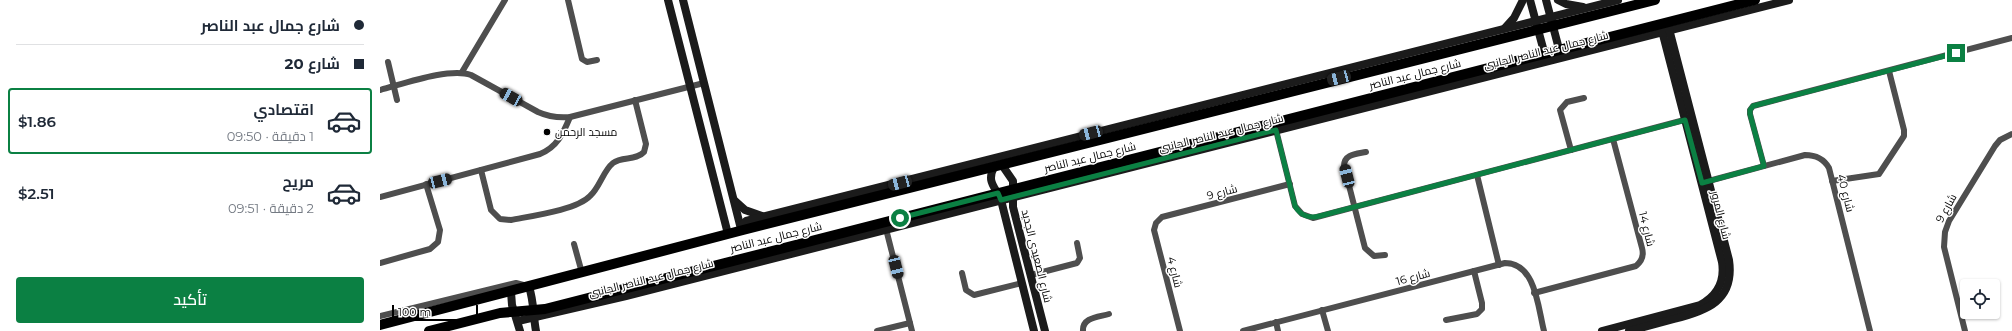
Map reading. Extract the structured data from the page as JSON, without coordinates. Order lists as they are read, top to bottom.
{
  "streets": {
    "main road": [
      "شارع جمال عبد الناصر الجانبى",
      "شارع جمال عبد الناصر",
      "شارع المرور",
      "شارع الصعيدى الجديد"
    ],
    "street": [
      "شارع 9",
      "شارع 40",
      "شارع 14",
      "شارع 4",
      "شارع 16"
    ]
  },
  "crossings": [
    ["شارع جمال عبد الناصر الجانبى", "شارع جمال عبد الناصر"],
    ["شارع جمال عبد الناصر الجانبى", "شارع المرور"],
    ["شارع جمال عبد الناصر الجانبى", "شارع الصعيدى الجديد"],
    ["شارع جمال عبد الناصر", "شارع المرور"],
    ["شارع جمال عبد الناصر", "شارع الصعيدى الجديد"],
    ["شارع 9", "شارع 4"],
    ["شارع 40", "شارع المرور"],
    ["شارع 14", "شارع 16"]
  ],
  "places": ["مسجد الرحمن"],
  "scale_bar": "100 m",
  "page": {
    "banner": ["شارع جمال عبد الناصر", "شارع 20"],
    "list": [
      {
        "name": "اقتصادي",
        "note": "1 دقيقة · 09:50",
        "value": "$1.86"
      },
      {
        "name": "مريح",
        "note": "2 دقيقة · 09:51",
        "value": "$2.51"
      }
    ],
    "buttons": "تأكيد",
    "scale": "100 m"
  }
}
